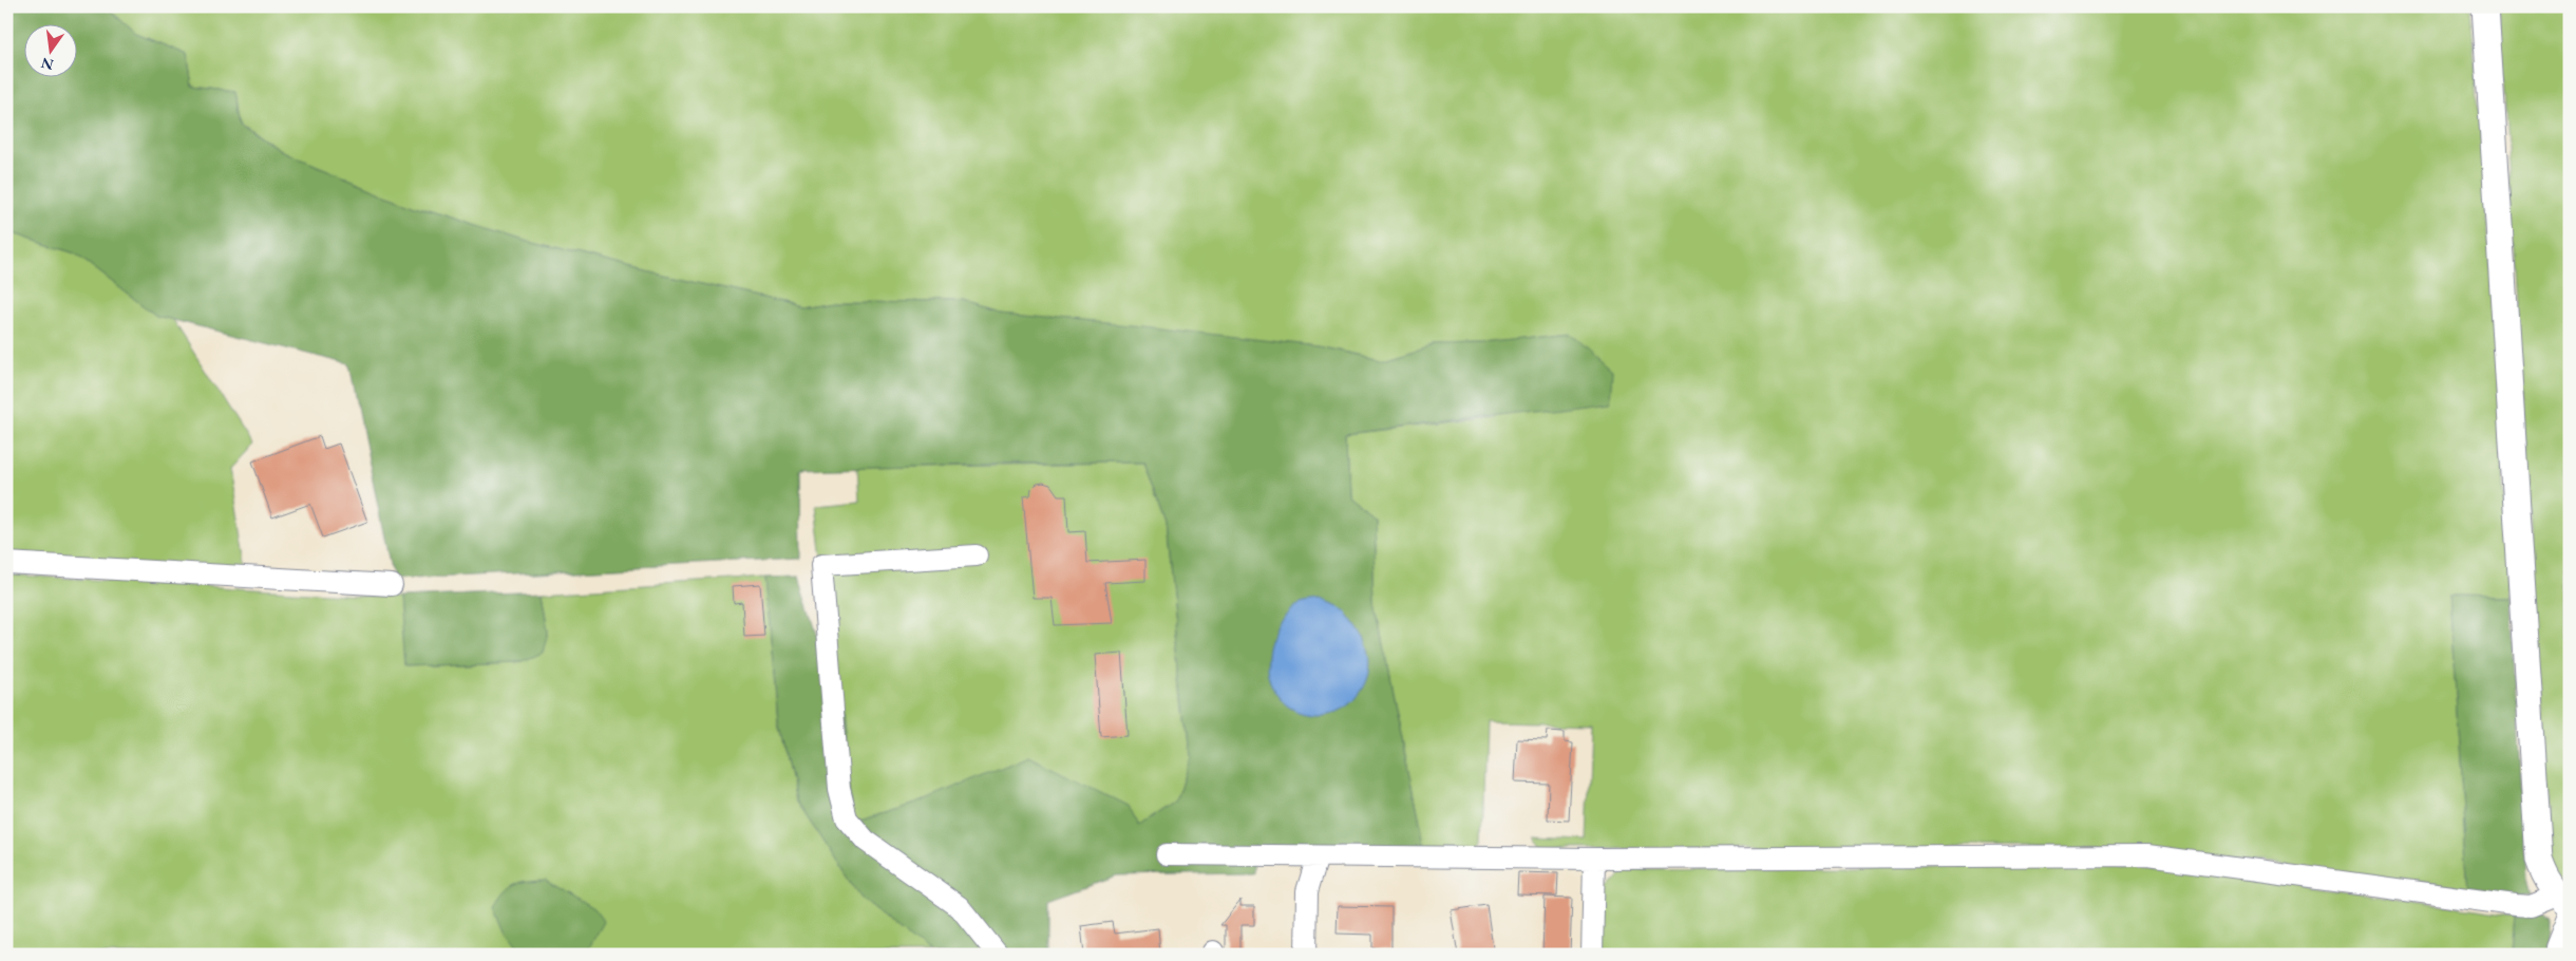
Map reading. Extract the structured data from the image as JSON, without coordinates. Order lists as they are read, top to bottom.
{
  "north": "bottom"
}
